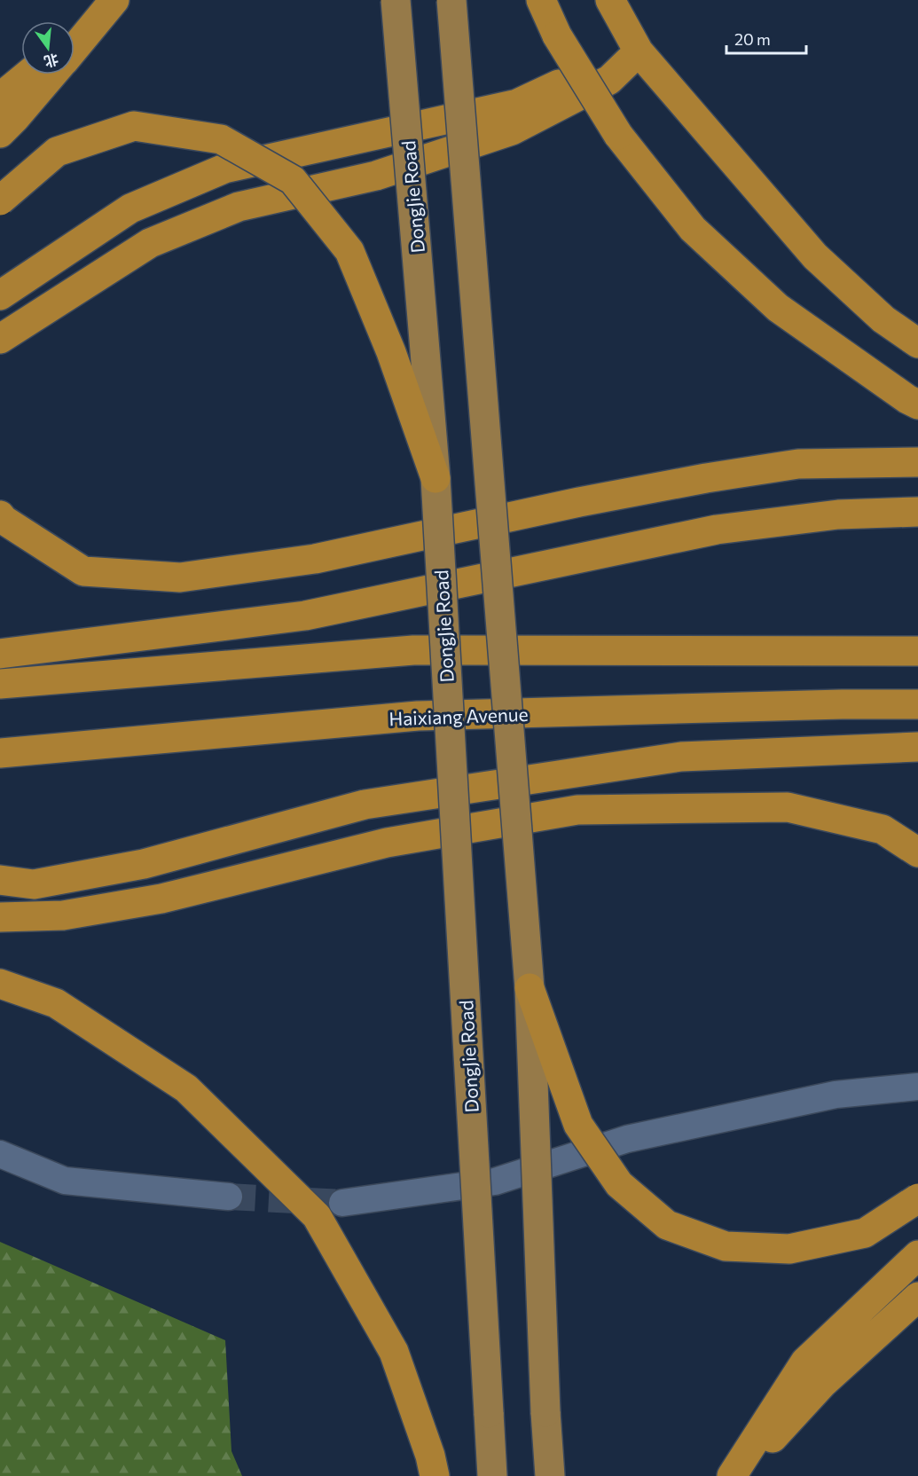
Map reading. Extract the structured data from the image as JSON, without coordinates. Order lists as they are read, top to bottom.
{
  "streets": {
    "highway": ["Haixiang Avenue"],
    "main road": ["DongJie Road"]
  },
  "scale_bar": "20 m",
  "north": "bottom"
}
